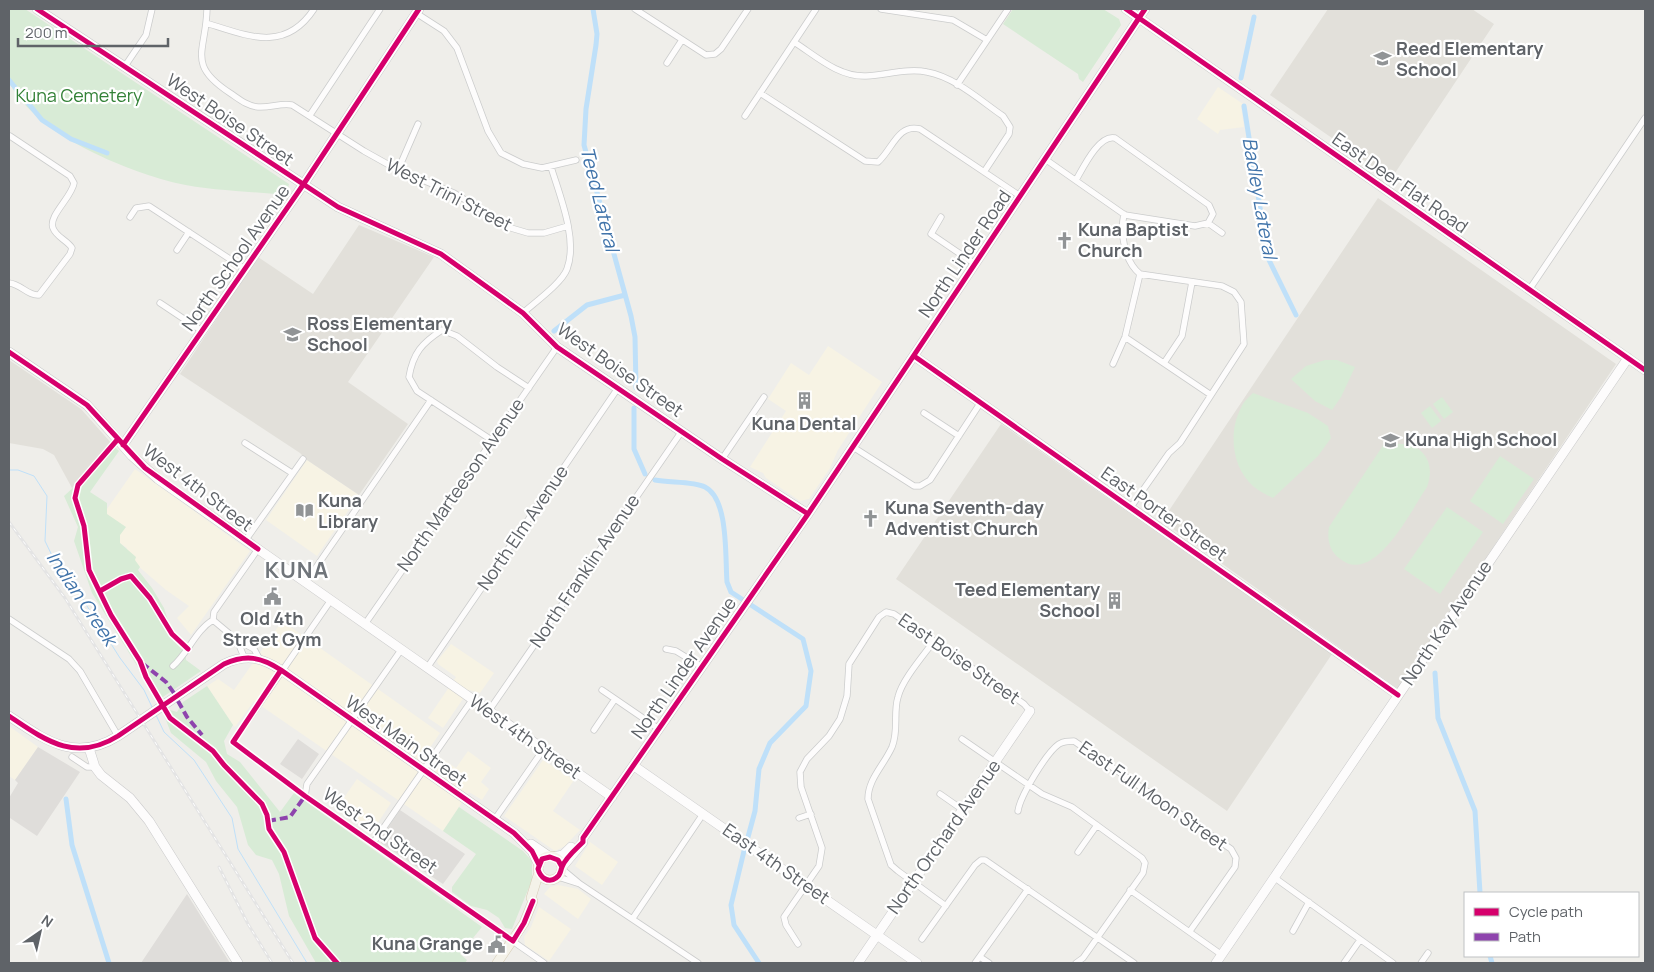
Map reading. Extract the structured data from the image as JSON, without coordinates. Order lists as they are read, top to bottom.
{
  "streets": {
    "main road": ["North Linder Avenue"],
    "street": [
      "West Boise Street",
      "East Deer Flat Road",
      "West Trini Street",
      "North Linder Road",
      "North School Avenue",
      "North Marteeson Avenue",
      "West 4th Street",
      "East Porter Street",
      "North Elm Avenue",
      "North Franklin Avenue",
      "North Kay Avenue",
      "East Boise Street",
      "West Main Street",
      "East Full Moon Street",
      "West 2nd Street",
      "North Orchard Avenue",
      "East 4th Street"
    ]
  },
  "crossings": [
    ["West Boise Street", "North Linder Road"],
    ["West Boise Street", "North School Avenue"],
    ["West Boise Street", "North Marteeson Avenue"],
    ["West Boise Street", "North Elm Avenue"],
    ["West Boise Street", "North Franklin Avenue"],
    ["West Boise Street", "North Linder Avenue"],
    ["East Deer Flat Road", "North Linder Road"],
    ["East Deer Flat Road", "North Kay Avenue"],
    ["West Trini Street", "North School Avenue"],
    ["North Linder Road", "East Porter Street"],
    ["North Linder Road", "North Linder Avenue"],
    ["North School Avenue", "West 4th Street"],
    ["North Marteeson Avenue", "West 4th Street"],
    ["West 4th Street", "North Elm Avenue"],
    ["West 4th Street", "North Franklin Avenue"],
    ["West 4th Street", "North Linder Avenue"],
    ["East Porter Street", "North Kay Avenue"],
    ["East Boise Street", "North Orchard Avenue"],
    ["North Linder Avenue", "West Main Street"],
    ["North Linder Avenue", "West 2nd Street"],
    ["North Linder Avenue", "East 4th Street"],
    ["West Main Street", "West 2nd Street"],
    ["North Orchard Avenue", "East 4th Street"]
  ],
  "districts": ["KUNA"],
  "water": ["Badley Lateral", "Teed Lateral", "Indian Creek"],
  "parks": ["Kuna Cemetery"],
  "places": {
    "school or university": ["Reed Elementary School", "Ross Elementary School", "Kuna High School"],
    "church": ["Kuna Baptist Church", "Kuna Seventh-day Adventist Church"],
    "building": ["Kuna Dental", "Teed Elementary School"],
    "library": ["Kuna Library"],
    "public building": ["Old 4th Street Gym", "Kuna Grange"]
  },
  "legend": ["Cycle path", "Path"],
  "scale_bar": "200 m",
  "north": "top right"
}
